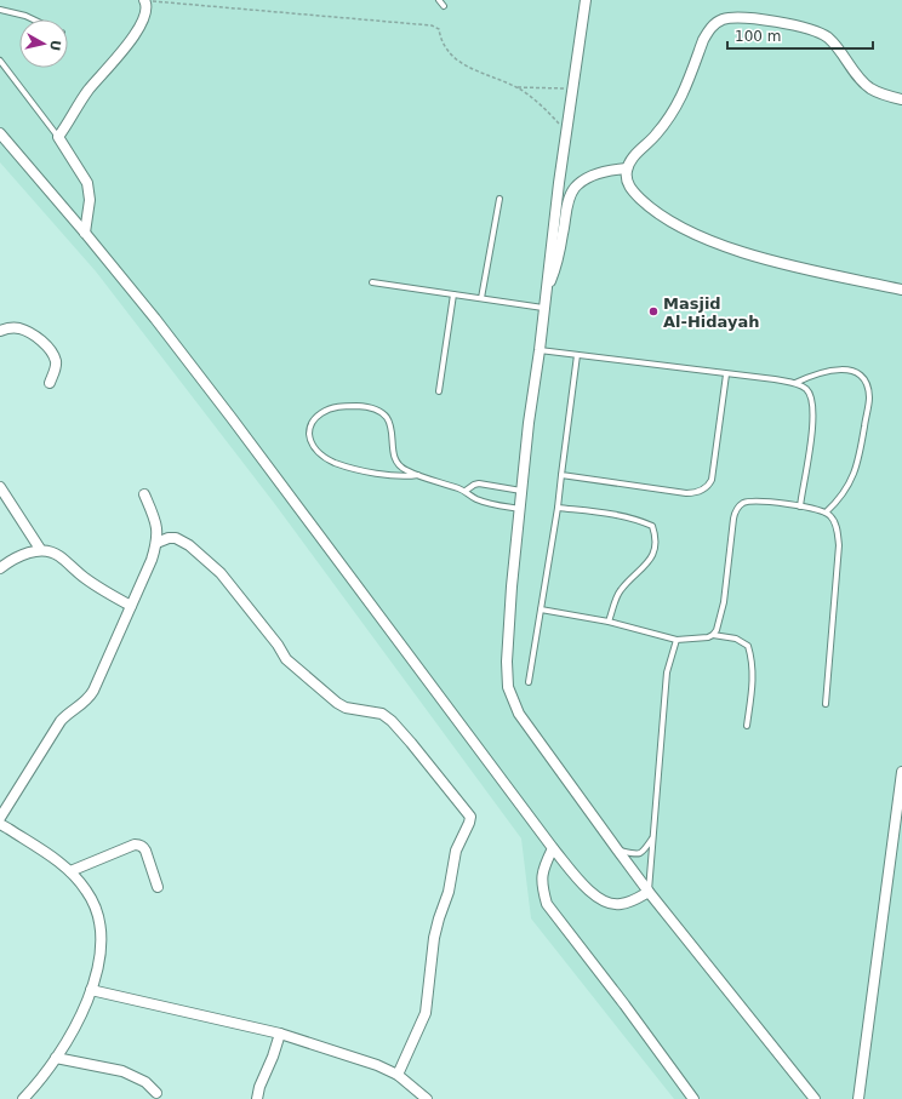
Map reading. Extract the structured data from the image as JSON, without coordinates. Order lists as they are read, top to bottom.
{
  "places": ["Masjid Al-Hidayah"],
  "scale_bar": "100 m",
  "north": "right"
}
